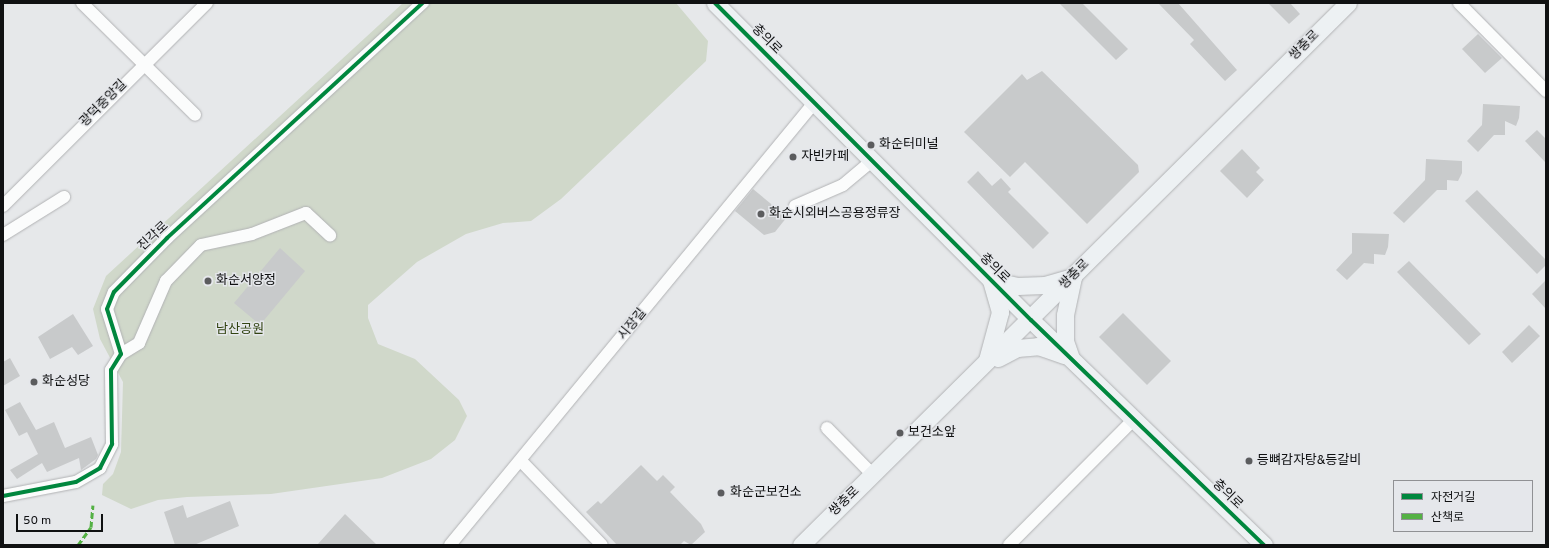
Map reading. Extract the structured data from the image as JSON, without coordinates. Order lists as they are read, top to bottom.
{
  "streets": {
    "street": [
      "충의로",
      "쌍충로",
      "광덕중앙길",
      "진각로",
      "시장길"
    ]
  },
  "crossings": [
    ["충의로", "쌍충로"],
    ["충의로", "시장길"]
  ],
  "parks": ["남산공원"],
  "places": [
    "화순터미널",
    "자빈카페",
    "화순시외버스공용정류장",
    "화순서양정",
    "화순성당",
    "보건소앞",
    "등뼈감자탕&등갈비",
    "화순군보건소"
  ],
  "legend": ["자전거길", "산책로"],
  "scale_bar": "50 m"
}
